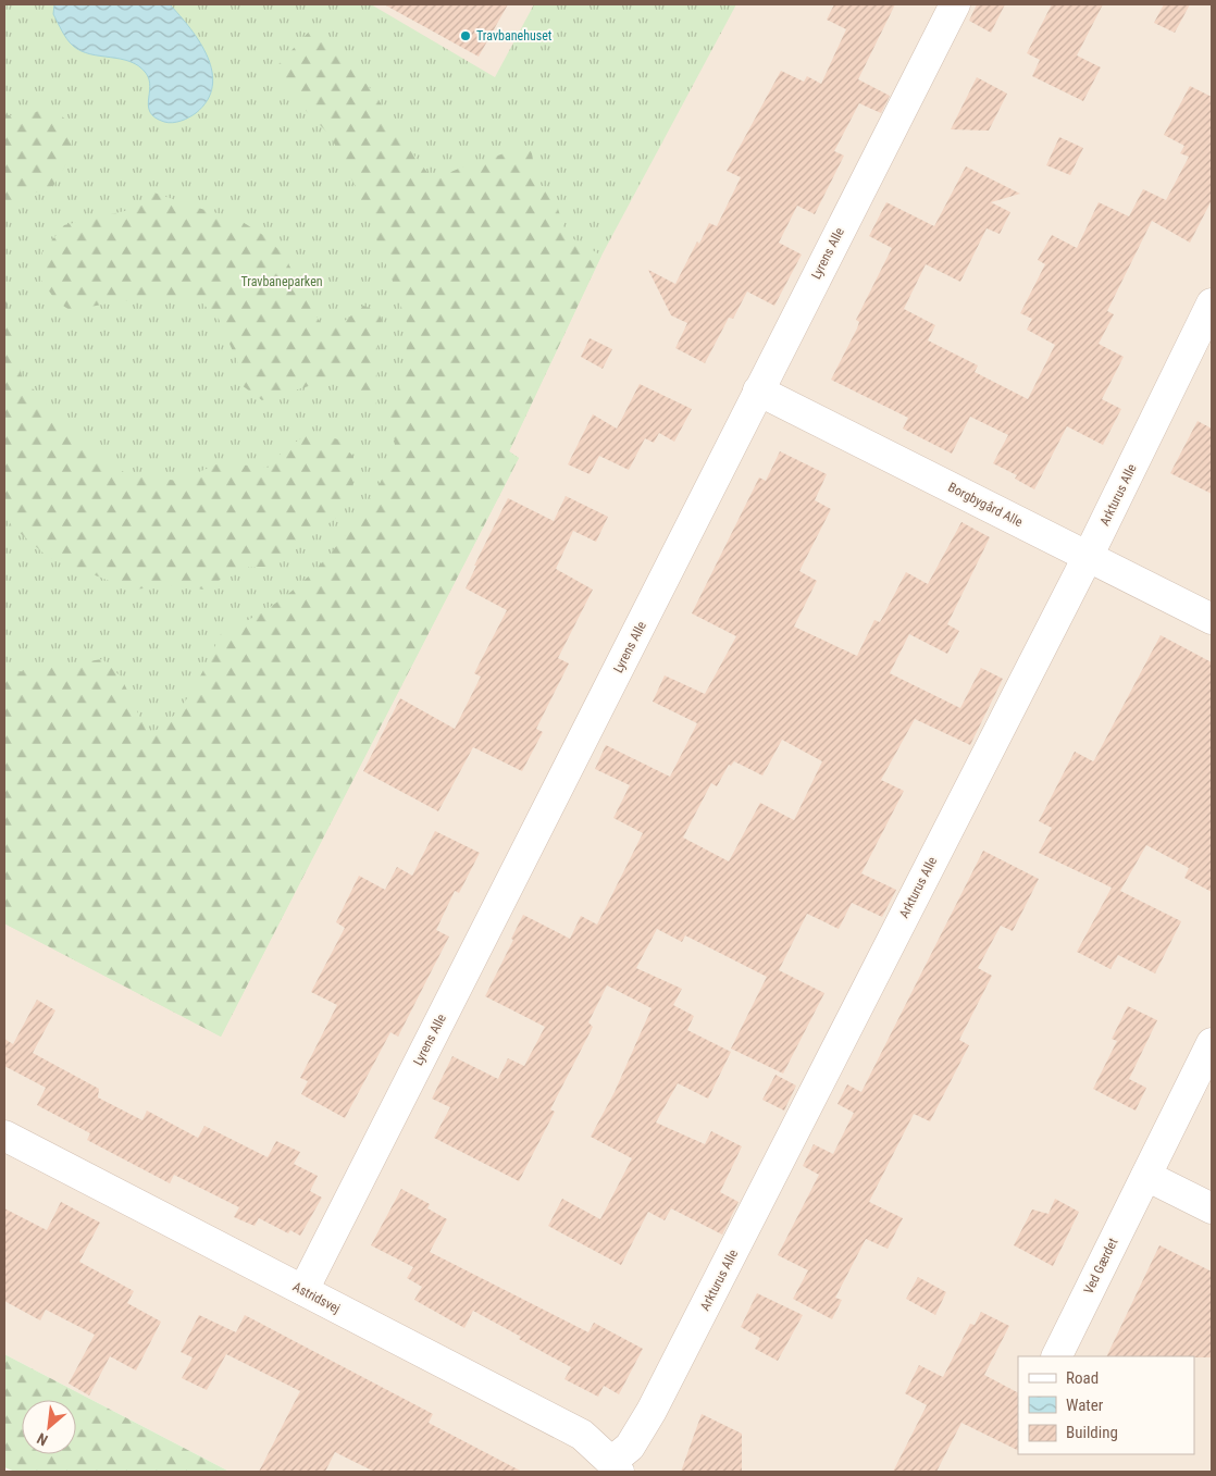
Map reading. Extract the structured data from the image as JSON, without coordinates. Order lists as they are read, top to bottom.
{
  "streets": {
    "street": [
      "Lyrens Alle",
      "Arkturus Alle",
      "Borgbygård Alle",
      "Ved Gærdet",
      "Astridsvej"
    ]
  },
  "crossings": [
    ["Lyrens Alle", "Borgbygård Alle"],
    ["Lyrens Alle", "Astridsvej"],
    ["Arkturus Alle", "Borgbygård Alle"],
    ["Arkturus Alle", "Astridsvej"]
  ],
  "parks": ["Travbaneparken"],
  "places": ["Travbanehuset"],
  "legend": ["Road", "Water", "Building"],
  "north": "bottom left"
}
